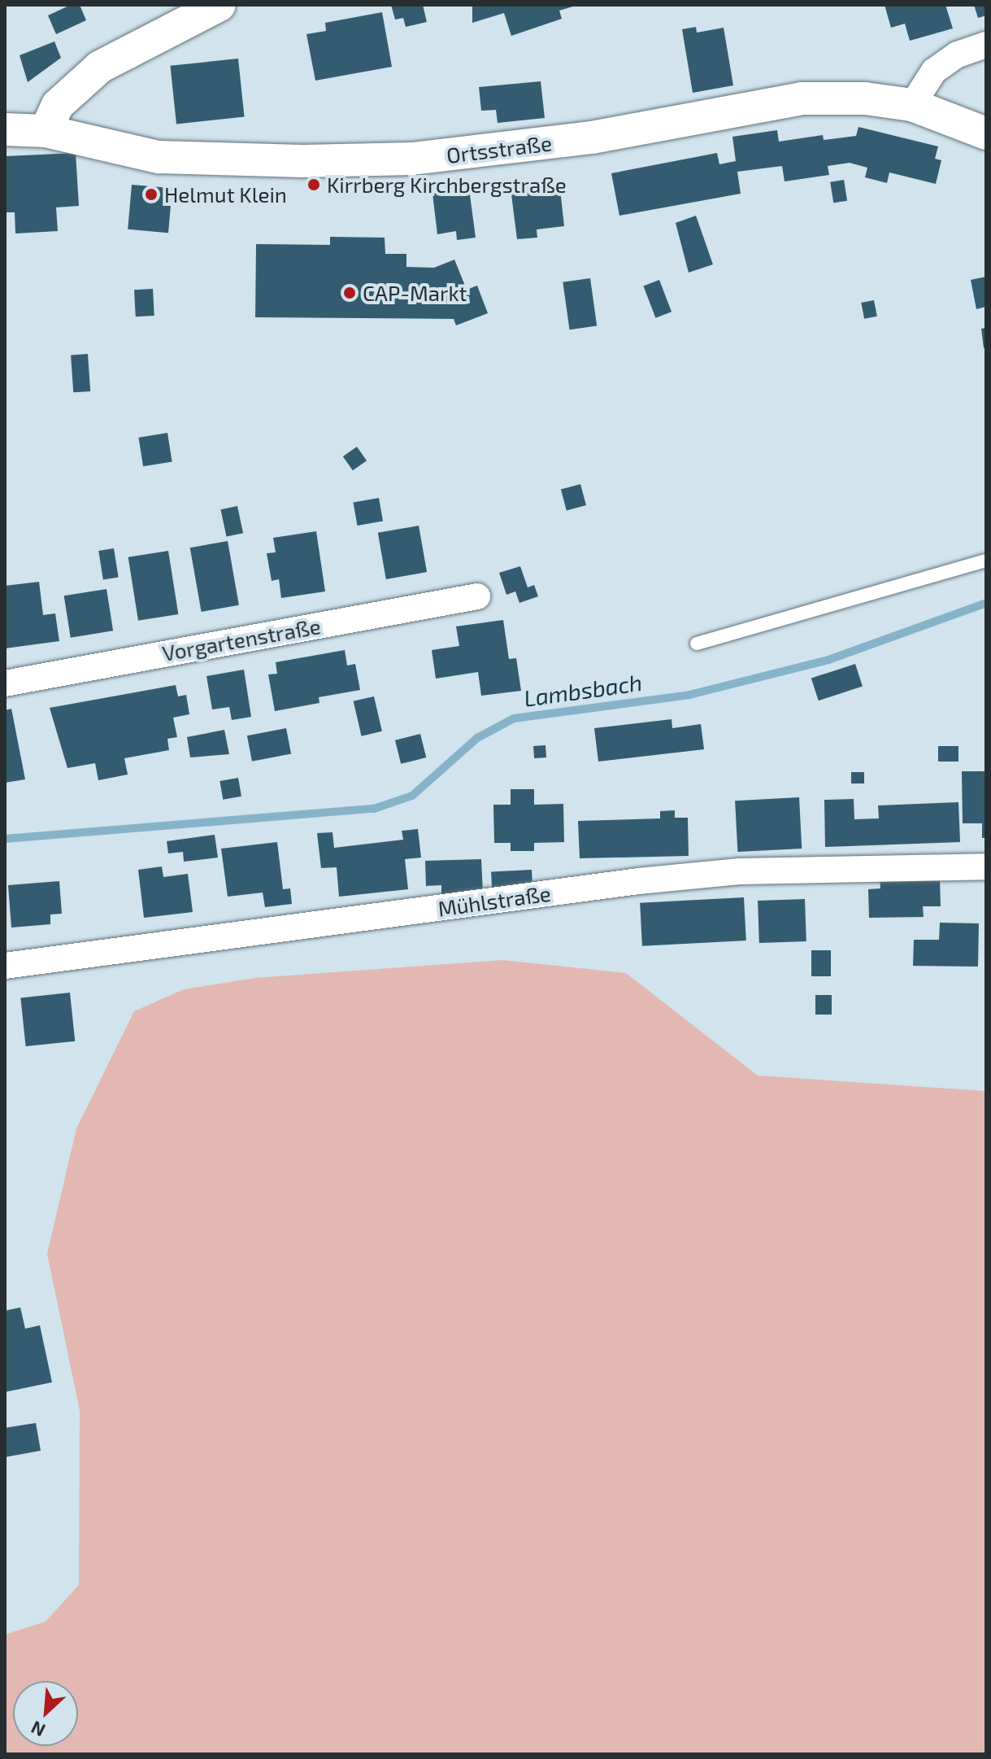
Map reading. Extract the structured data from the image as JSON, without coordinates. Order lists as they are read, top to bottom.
{
  "streets": {
    "street": ["Ortsstraße", "Vorgartenstraße", "Mühlstraße"]
  },
  "water": ["Lambsbach"],
  "places": ["Kirrberg Kirchbergstraße", "Helmut Klein", "CAP-Markt"],
  "north": "bottom left"
}
